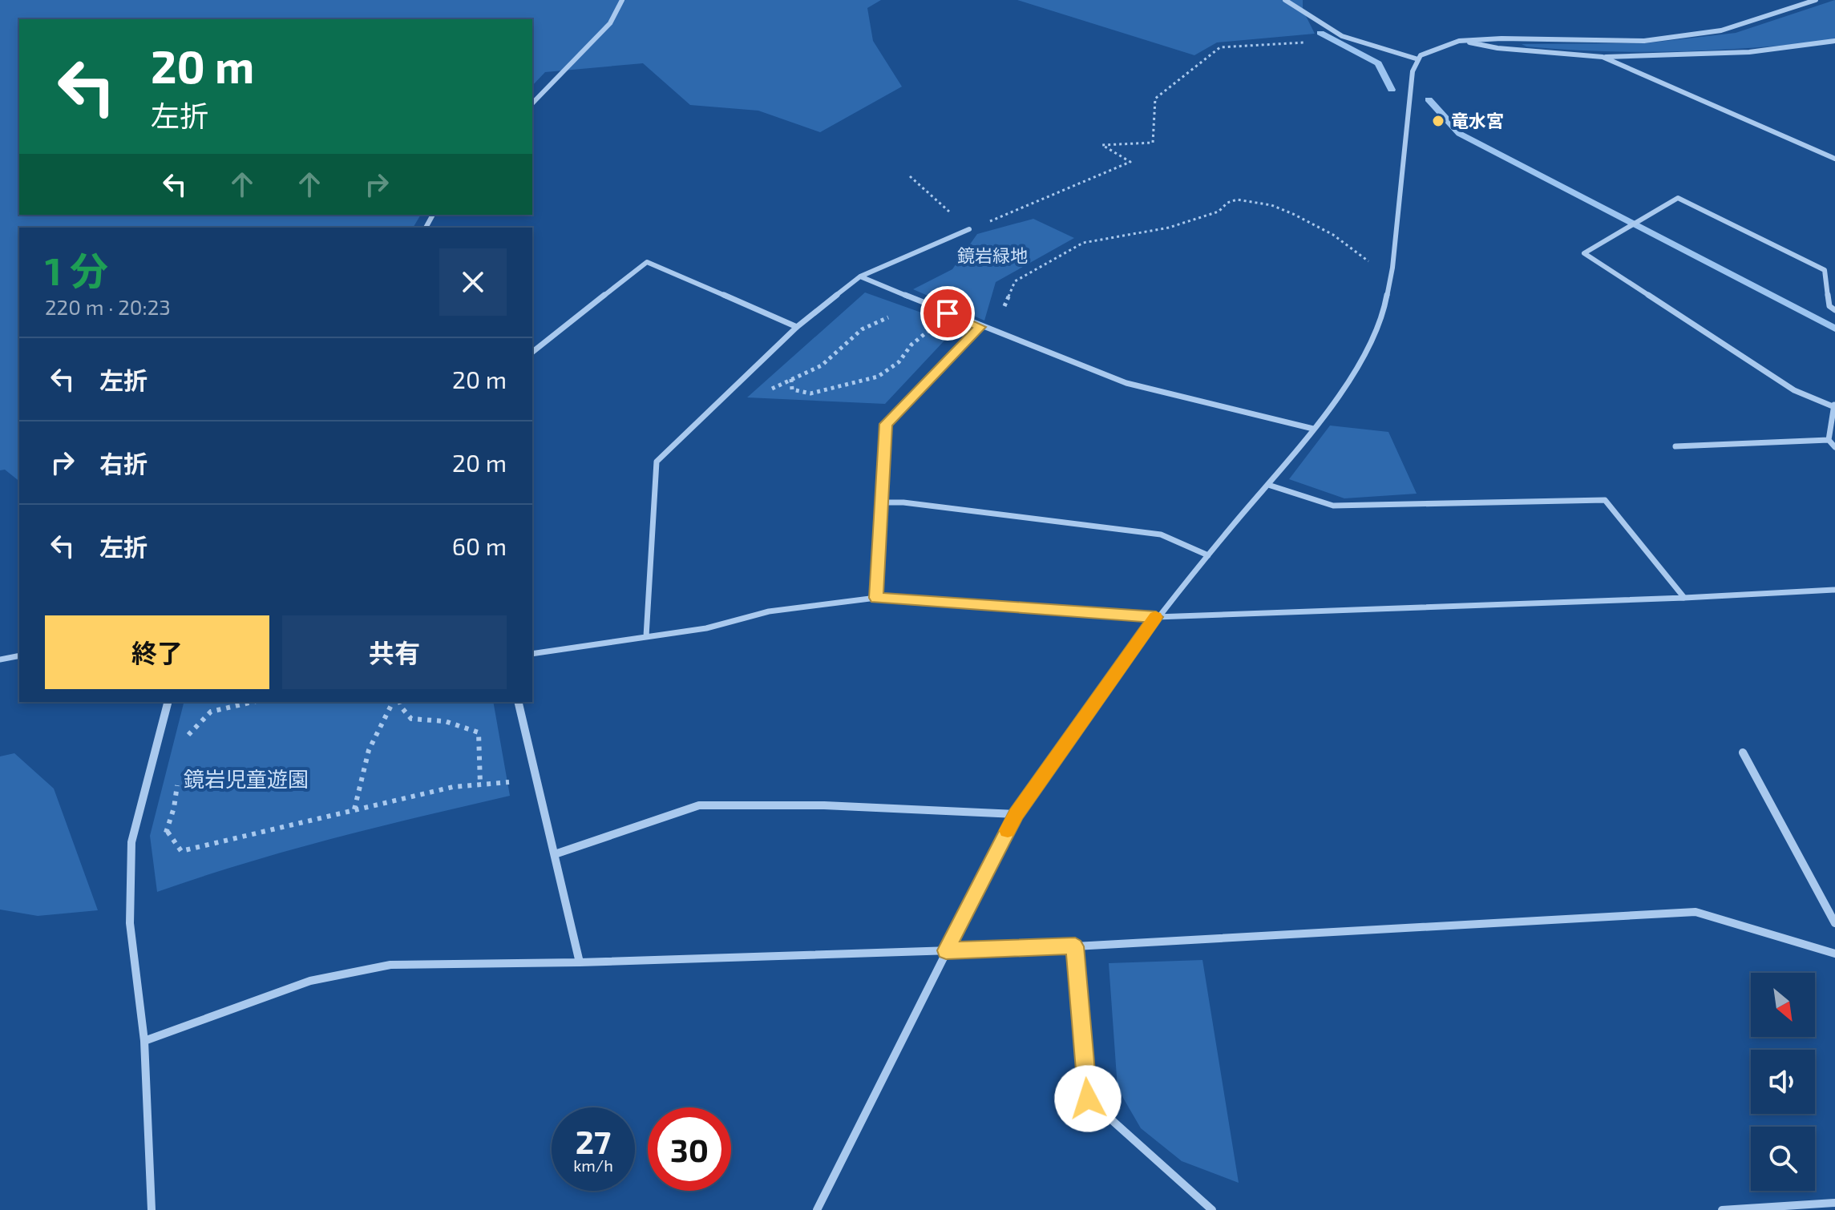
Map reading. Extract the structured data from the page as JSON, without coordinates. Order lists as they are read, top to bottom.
{
  "parks": ["鏡岩緑地", "鏡岩児童遊園"],
  "places": ["竜水宮"],
  "north": "bottom right",
  "page": {
    "turn": ["20 m", "左折"],
    "heading": ["1 分", "220 m · 20:23"],
    "list": [
      {
        "name": "左折",
        "value": "20 m"
      },
      {
        "name": "右折",
        "value": "20 m"
      },
      {
        "name": "左折",
        "value": "60 m"
      }
    ],
    "buttons": ["終了", "共有"],
    "speed": "27 km/h",
    "limit": "30"
  }
}
